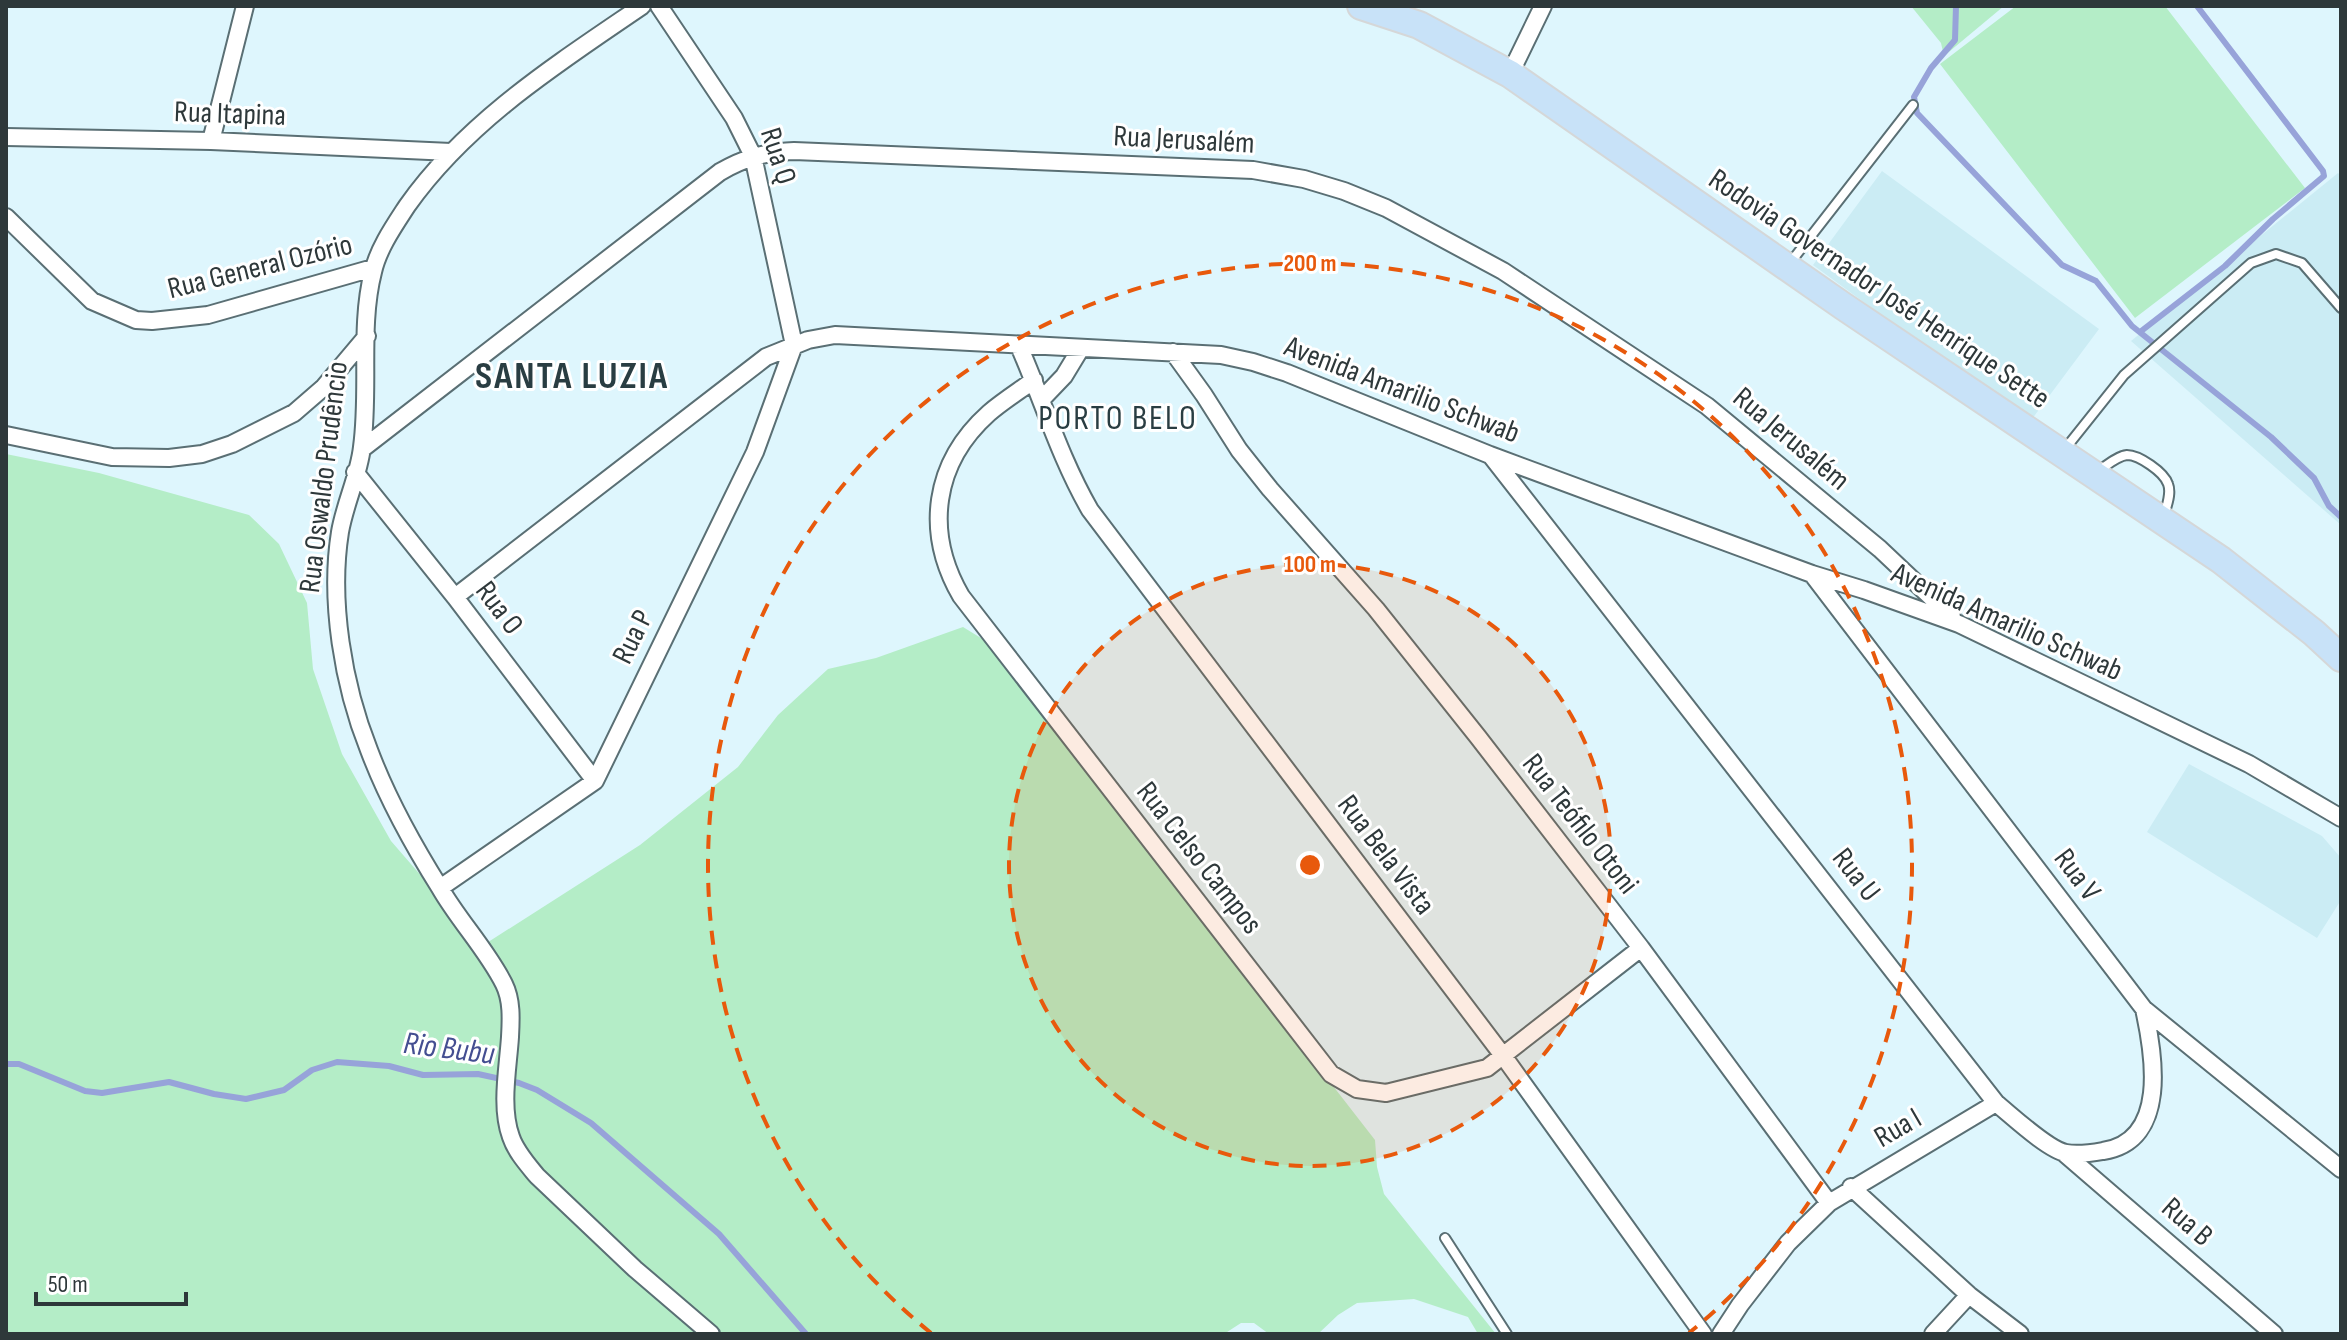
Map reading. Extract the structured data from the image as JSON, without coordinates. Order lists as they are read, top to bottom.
{
  "streets": {
    "main road": ["Rodovia Governador José Henrique Sette"],
    "street": [
      "Rua Itapina",
      "Rua Jerusalém",
      "Rua Q",
      "Rua General Ozório",
      "Avenida Amarilio Schwab",
      "Rua Oswaldo Prudêncio",
      "Rua O",
      "Rua P",
      "Rua Teófilo Otoni",
      "Rua Bela Vista",
      "Rua Celso Campos",
      "Rua U",
      "Rua V",
      "Rua I",
      "Rua B"
    ]
  },
  "crossings": [
    ["Rua Itapina", "Rua Oswaldo Prudêncio"],
    ["Rua Jerusalém", "Rua Q"],
    ["Rua Jerusalém", "Avenida Amarilio Schwab"],
    ["Rua Jerusalém", "Rua Oswaldo Prudêncio"],
    ["Rua Q", "Avenida Amarilio Schwab"],
    ["Rua Q", "Rua P"],
    ["Rua General Ozório", "Rua Oswaldo Prudêncio"],
    ["Avenida Amarilio Schwab", "Rua O"],
    ["Avenida Amarilio Schwab", "Rua P"],
    ["Avenida Amarilio Schwab", "Rua Teófilo Otoni"],
    ["Avenida Amarilio Schwab", "Rua Bela Vista"],
    ["Avenida Amarilio Schwab", "Rua U"],
    ["Avenida Amarilio Schwab", "Rua V"],
    ["Rua Oswaldo Prudêncio", "Rua O"],
    ["Rua Oswaldo Prudêncio", "Rua P"],
    ["Rua O", "Rua P"],
    ["Rua Teófilo Otoni", "Rua Celso Campos"],
    ["Rua Teófilo Otoni", "Rua I"],
    ["Rua Bela Vista", "Rua Celso Campos"],
    ["Rua U", "Rua I"],
    ["Rua U", "Rua B"]
  ],
  "districts": ["SANTA LUZIA", "PORTO BELO"],
  "water": ["Rio Bubu"],
  "scale_bar": "50 m",
  "rings": ["200 m", "100 m"]
}
